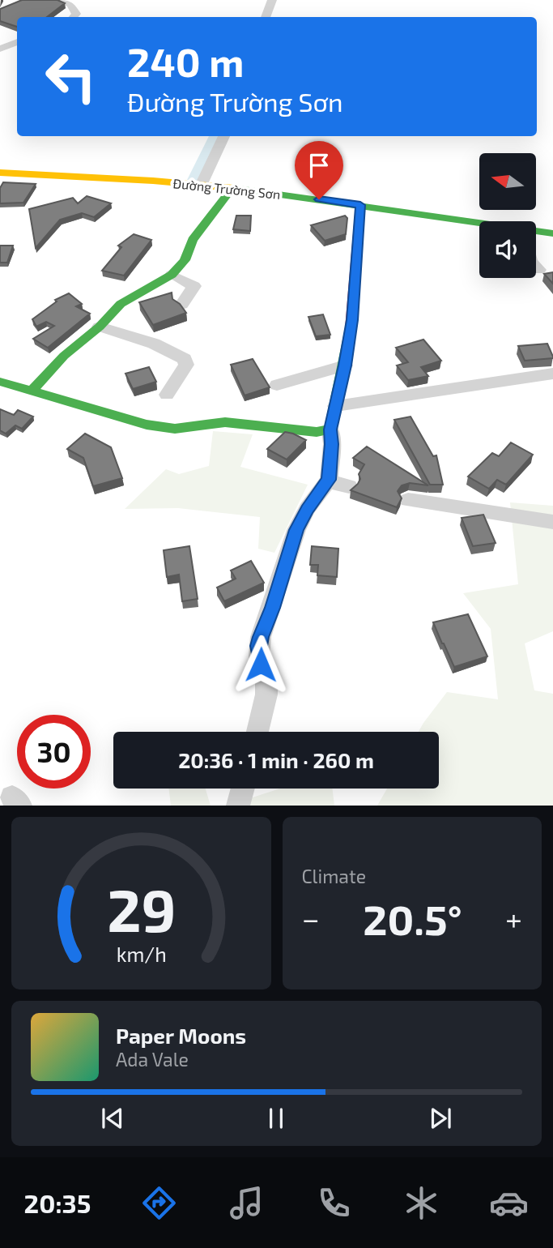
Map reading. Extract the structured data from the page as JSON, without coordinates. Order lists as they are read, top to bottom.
{
  "streets": {
    "main road": ["Đường Trường Sơn"]
  },
  "north": "left",
  "page": {
    "turn": ["240 m", "Đường Trường Sơn"],
    "limit": "30",
    "trip": "20:36 · 1 min · 260 m",
    "tile": "Climate",
    "heat": ["−", "20.5°", "+"],
    "song": ["Paper Moons", "Ada Vale"],
    "tabs": "20:35",
    "gauge": ["29", "km/h"]
  }
}
